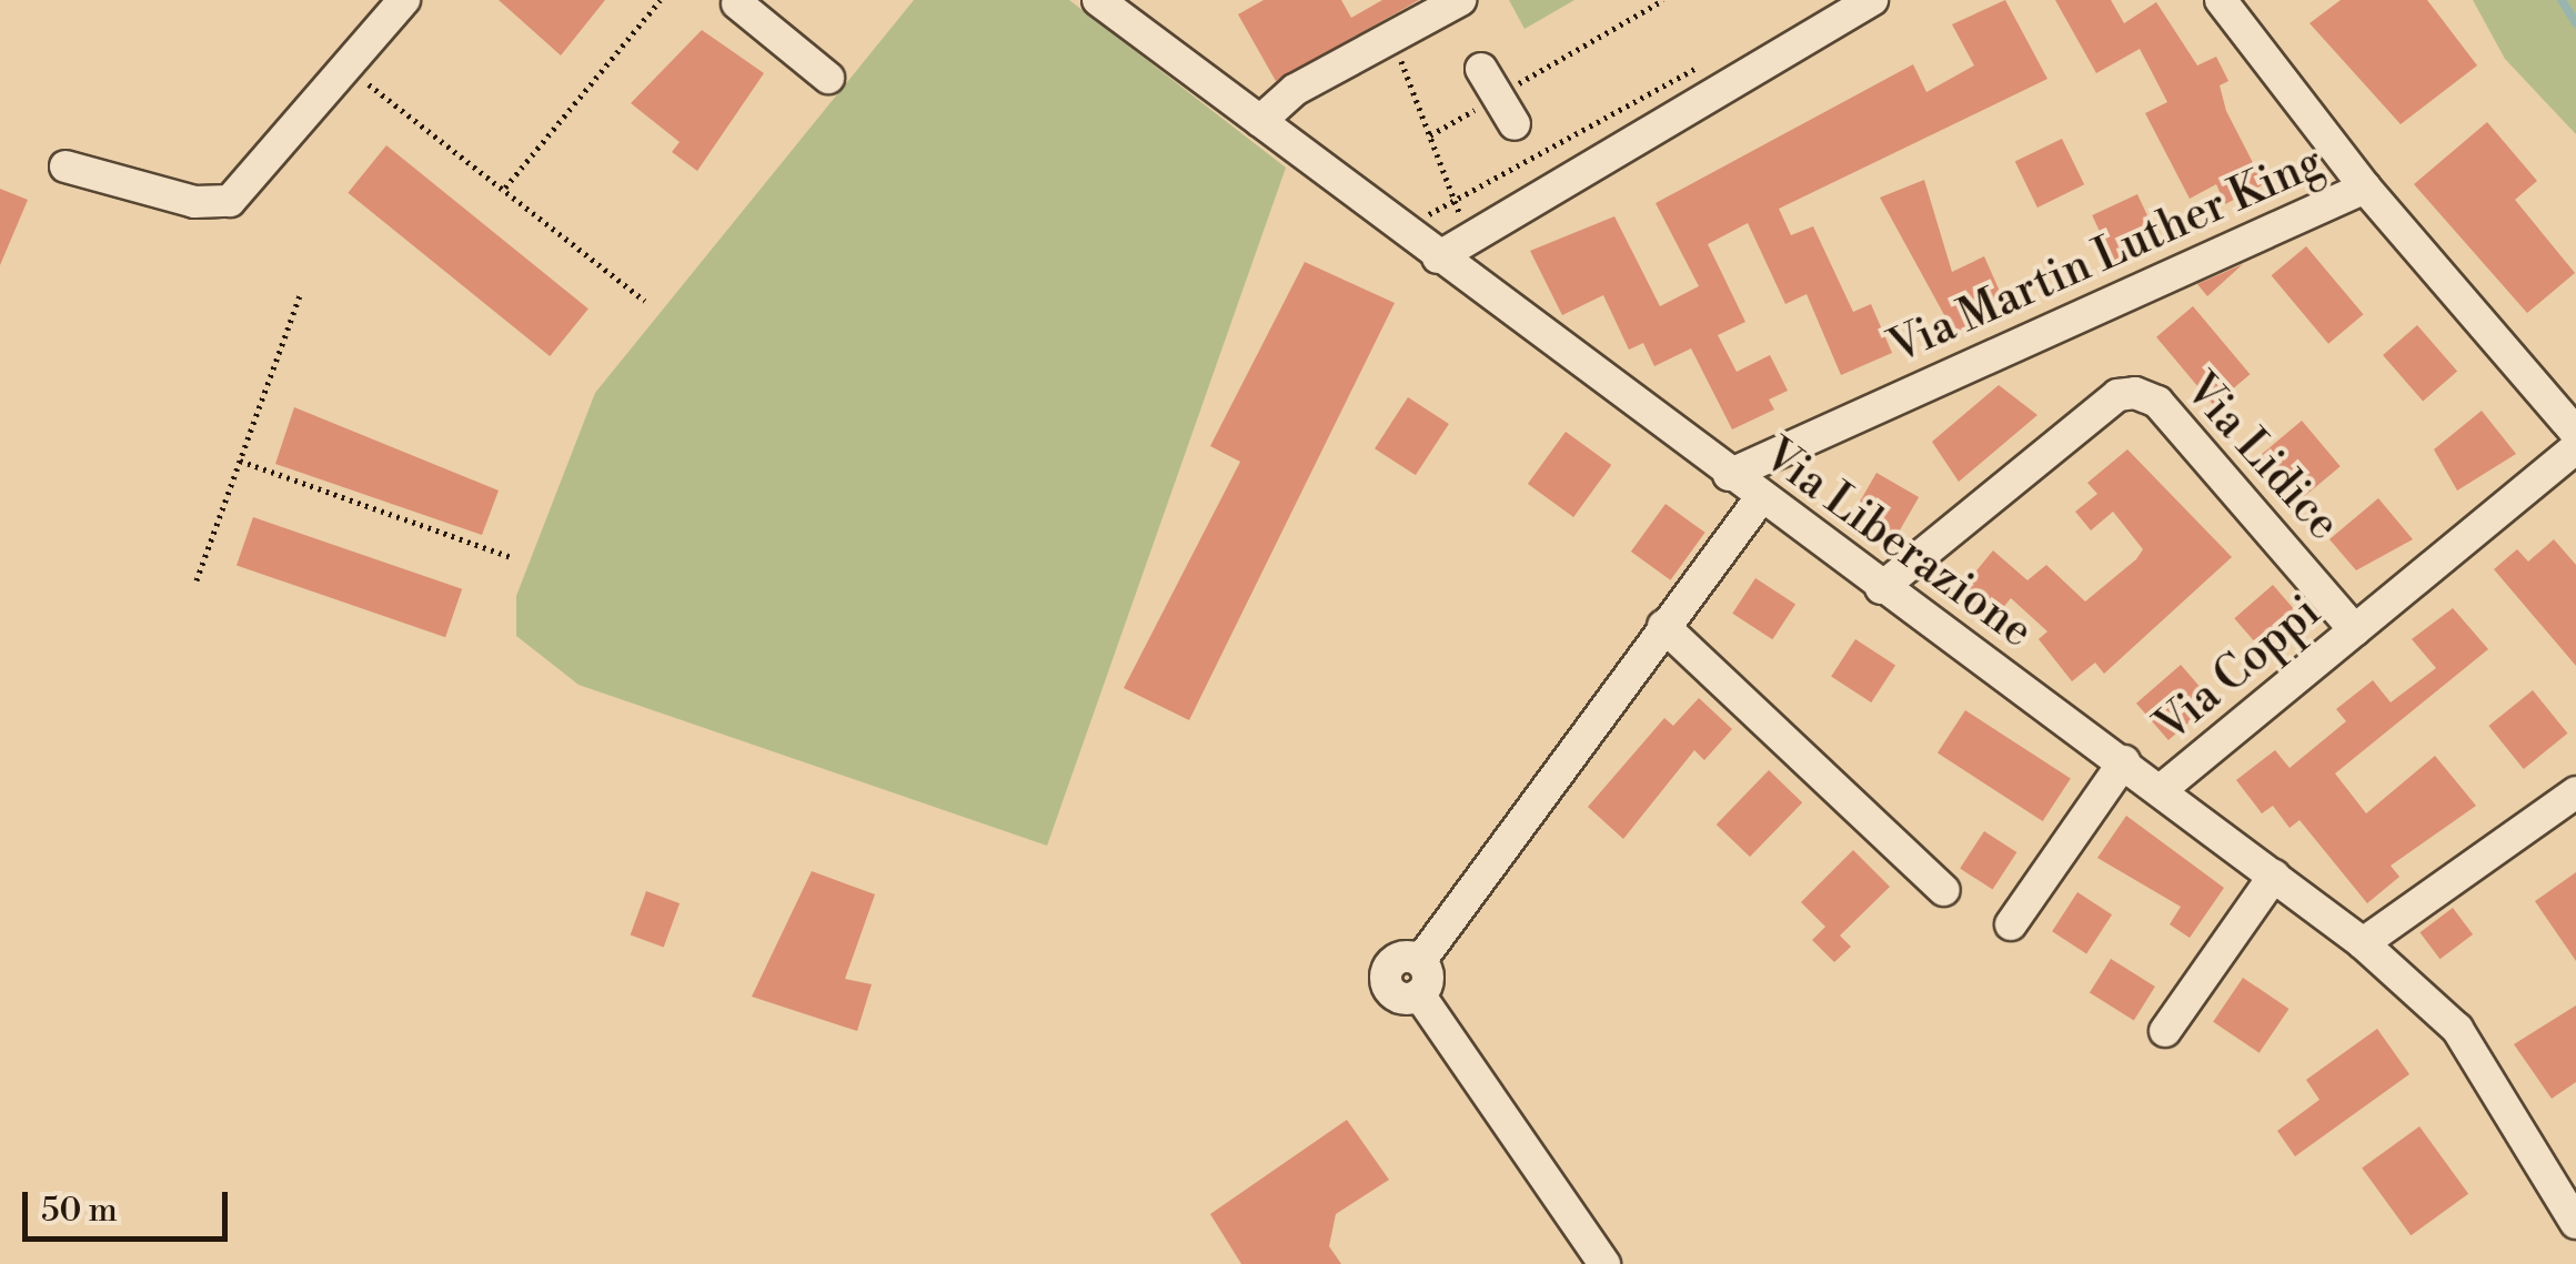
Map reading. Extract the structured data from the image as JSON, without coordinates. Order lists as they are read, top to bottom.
{
  "streets": {
    "street": [
      "Via Martin Luther King",
      "Via Lidice",
      "Via Liberazione",
      "Via Coppi"
    ]
  },
  "crossings": [
    ["Via Martin Luther King", "Via Liberazione"],
    ["Via Lidice", "Via Liberazione"],
    ["Via Lidice", "Via Coppi"],
    ["Via Liberazione", "Via Coppi"]
  ],
  "scale_bar": "50 m"
}
